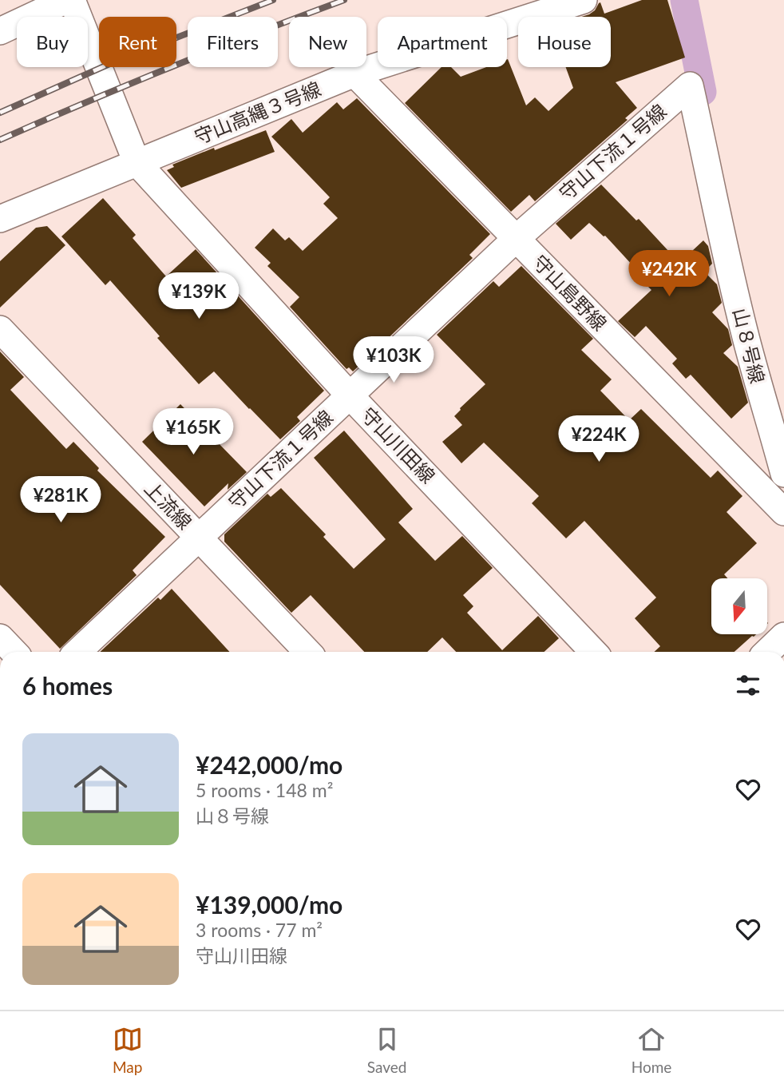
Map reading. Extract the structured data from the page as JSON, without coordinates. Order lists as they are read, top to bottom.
{
  "streets": {
    "street": [
      "守山高縄３号線",
      "守山下流１号線",
      "守山島野線",
      "山８号線",
      "守山川田線",
      "上流線"
    ]
  },
  "crossings": [
    ["守山高縄３号線", "守山島野線"],
    ["守山高縄３号線", "守山川田線"],
    ["守山下流１号線", "守山島野線"],
    ["守山下流１号線", "山８号線"],
    ["守山下流１号線", "守山川田線"],
    ["守山下流１号線", "上流線"]
  ],
  "north": "bottom",
  "page": {
    "chip": [
      "Buy",
      "Rent",
      "Filters",
      "New",
      "Apartment",
      "House"
    ],
    "price": [
      "¥242K",
      "¥139K",
      "¥103K",
      "¥165K",
      "¥224K",
      "¥281K"
    ],
    "heading": "6 homes",
    "list": [
      {
        "name": "¥242,000/mo",
        "note": "5 rooms · 148 m² · 山８号線"
      },
      {
        "name": "¥139,000/mo",
        "note": "3 rooms · 77 m² · 守山川田線"
      }
    ],
    "tabs": ["Map", "Saved", "Home"]
  }
}
